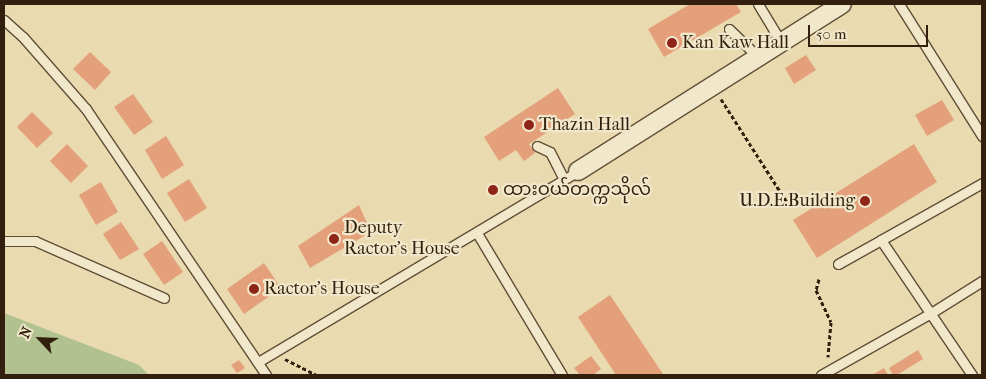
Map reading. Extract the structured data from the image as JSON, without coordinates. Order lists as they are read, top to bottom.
{
  "places": [
    "Kan Kaw Hall",
    "Thazin Hall",
    "ထားဝယ်တက္ကသိုလ်",
    "U.D.E.Building",
    "Deputy Ractor's House",
    "Ractor's House"
  ],
  "scale_bar": "50 m",
  "north": "top left"
}
